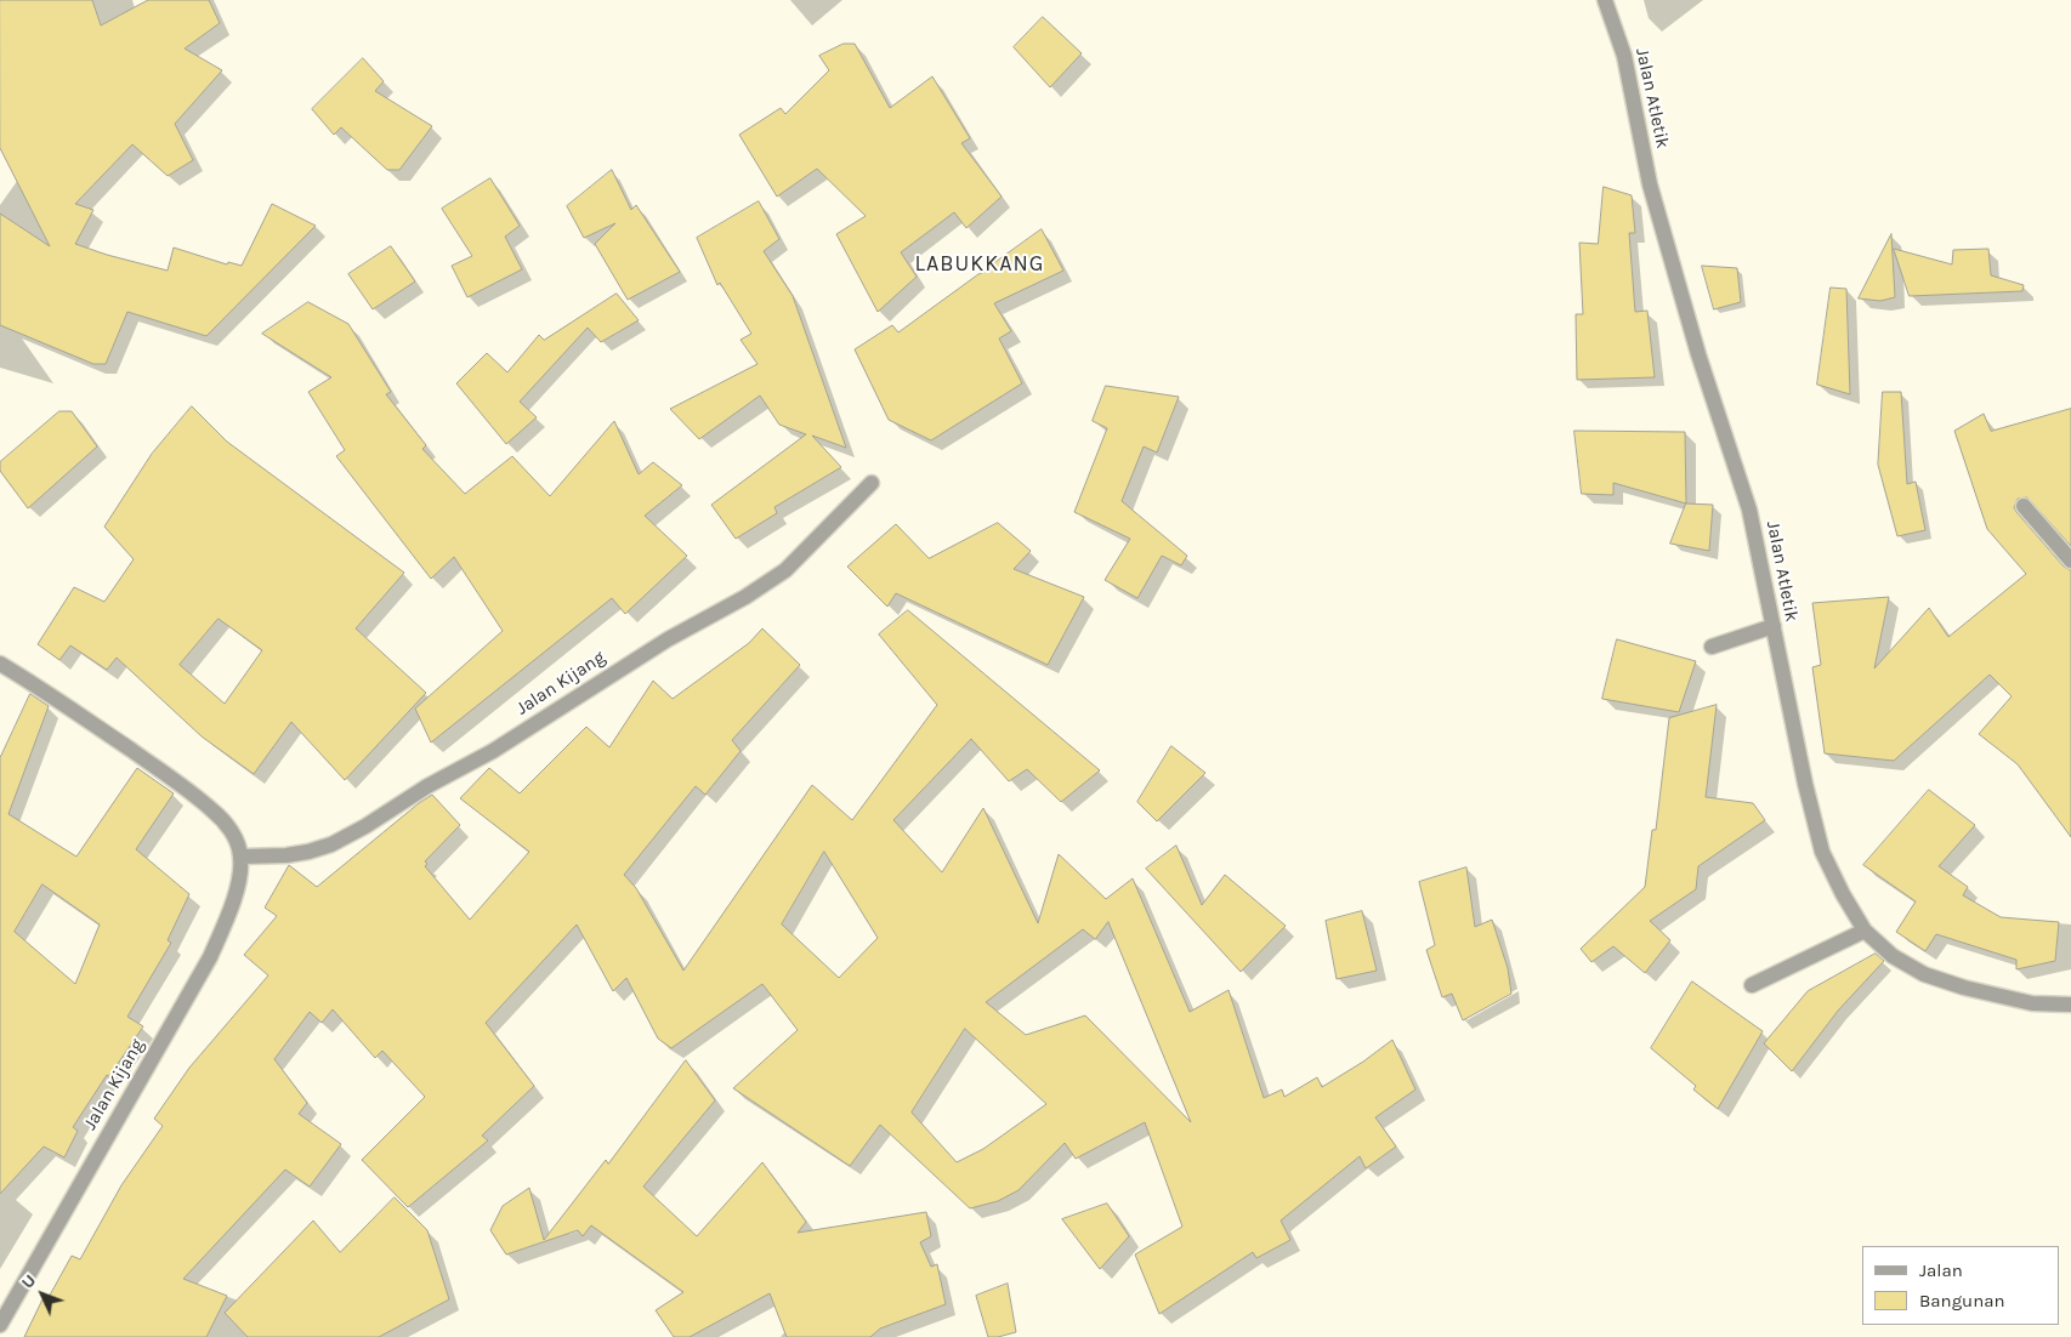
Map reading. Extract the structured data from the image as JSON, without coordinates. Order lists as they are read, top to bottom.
{
  "streets": {
    "street": ["Jalan Atletik", "Jalan Kijang"]
  },
  "districts": ["LABUKKANG"],
  "legend": ["Jalan", "Bangunan"],
  "north": "top left"
}
